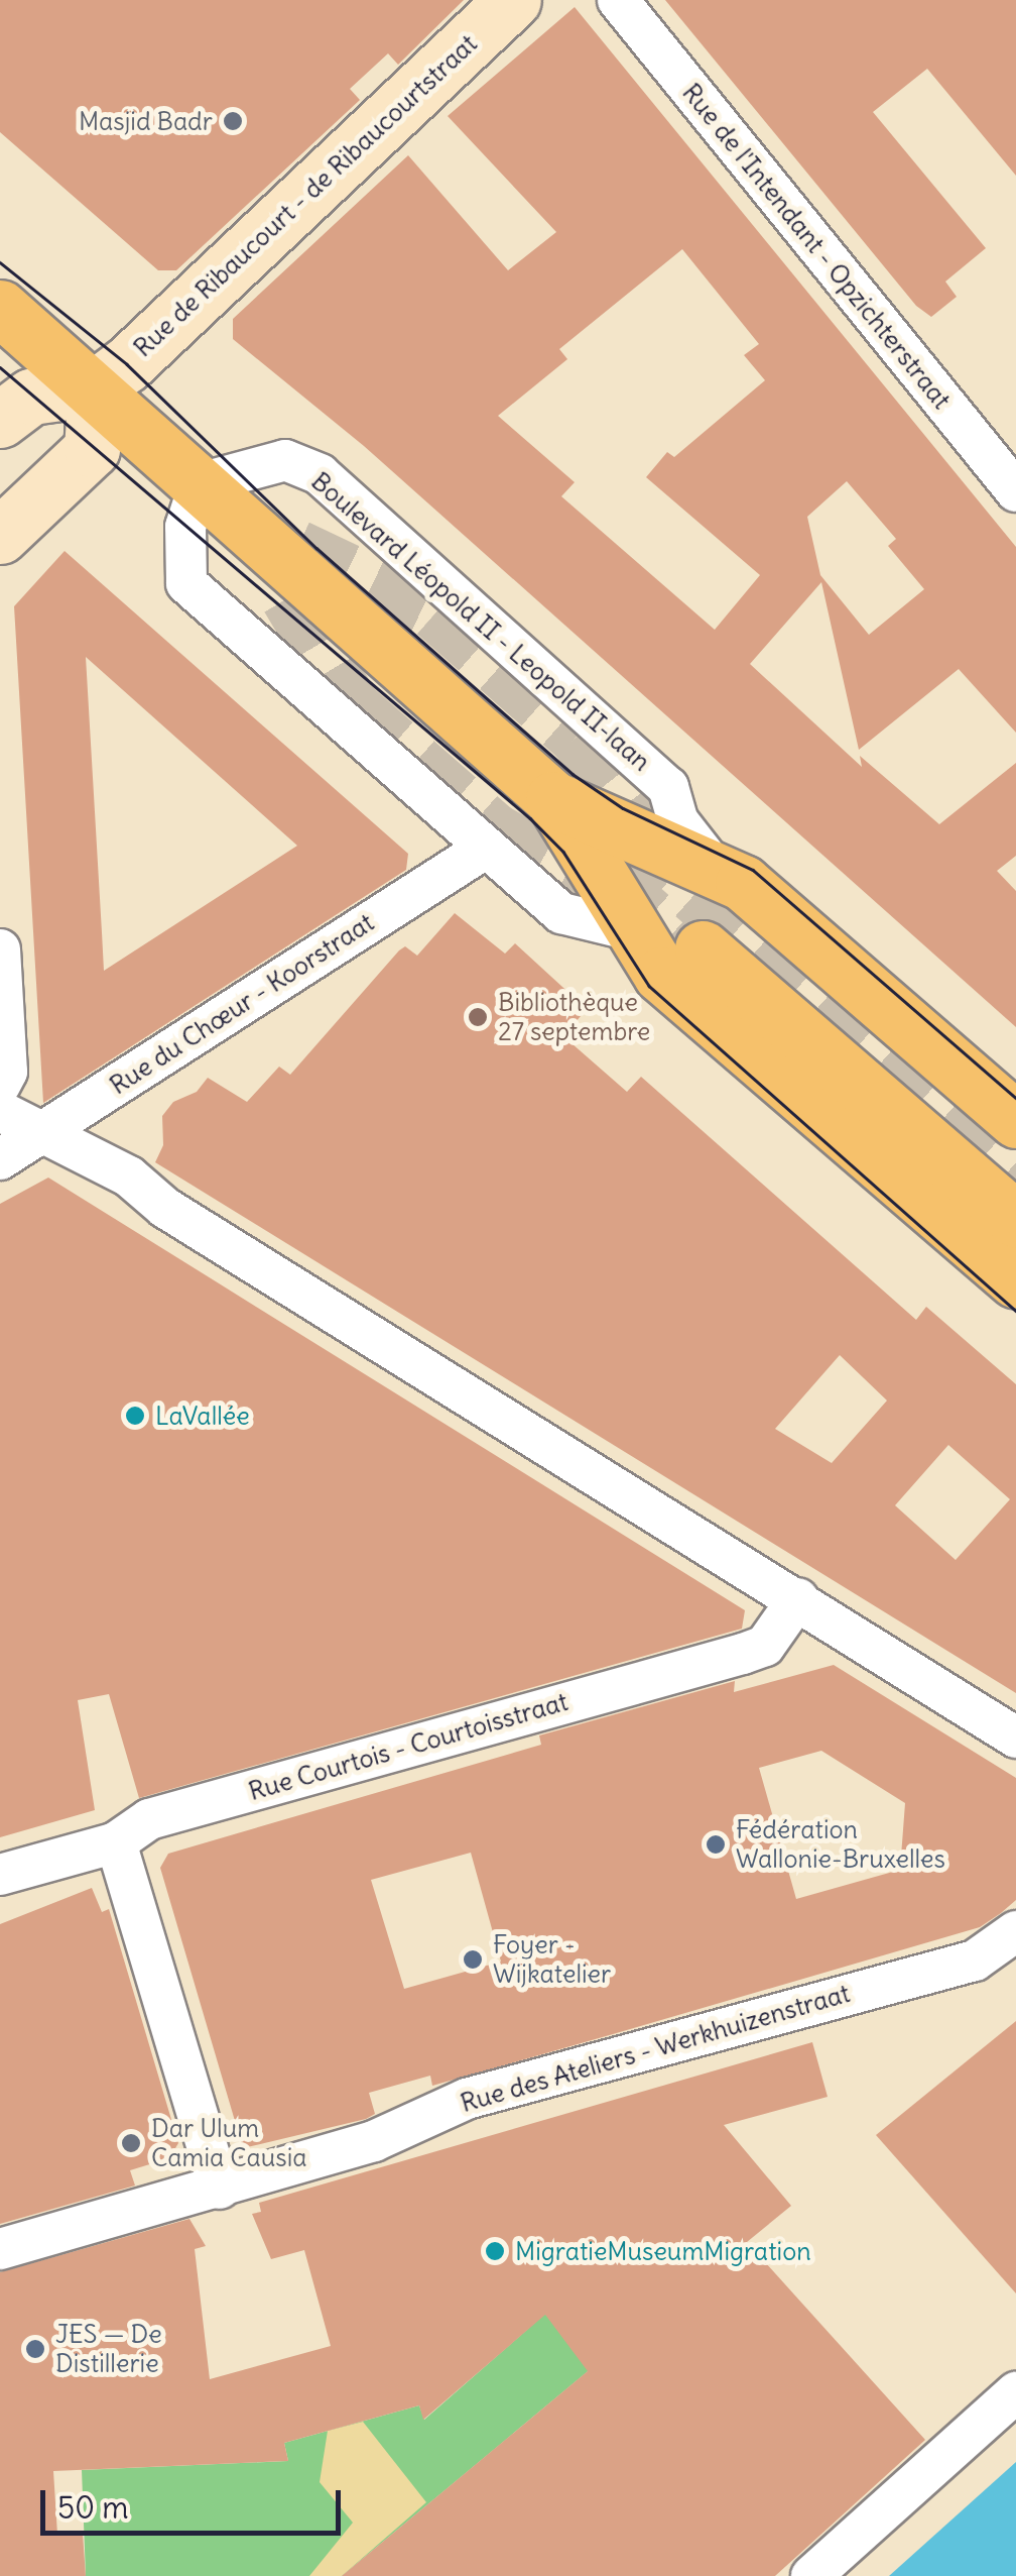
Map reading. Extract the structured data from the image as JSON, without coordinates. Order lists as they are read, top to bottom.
{
  "streets": {
    "main road": ["Boulevard Léopold II - Leopold II-laan"],
    "street": [
      "Rue de Ribaucourt - de Ribaucourtstraat",
      "Rue de l'Intendant - Opzichterstraat",
      "Rue du Chœur - Koorstraat",
      "Rue Courtois - Courtoisstraat",
      "Rue des Ateliers - Werkhuizenstraat"
    ]
  },
  "crossings": [
    ["Rue de Ribaucourt - de Ribaucourtstraat", "Boulevard Léopold II - Leopold II-laan"]
  ],
  "places": [
    "Masjid Badr",
    "Bibliothèque 27 septembre",
    "LaVallée",
    "Fédération Wallonie-Bruxelles",
    "Foyer - Wijkatelier",
    "Dar Ulum Camia Causia",
    "MigratieMuseumMigration",
    "JES — De Distillerie"
  ],
  "scale_bar": "50 m"
}
